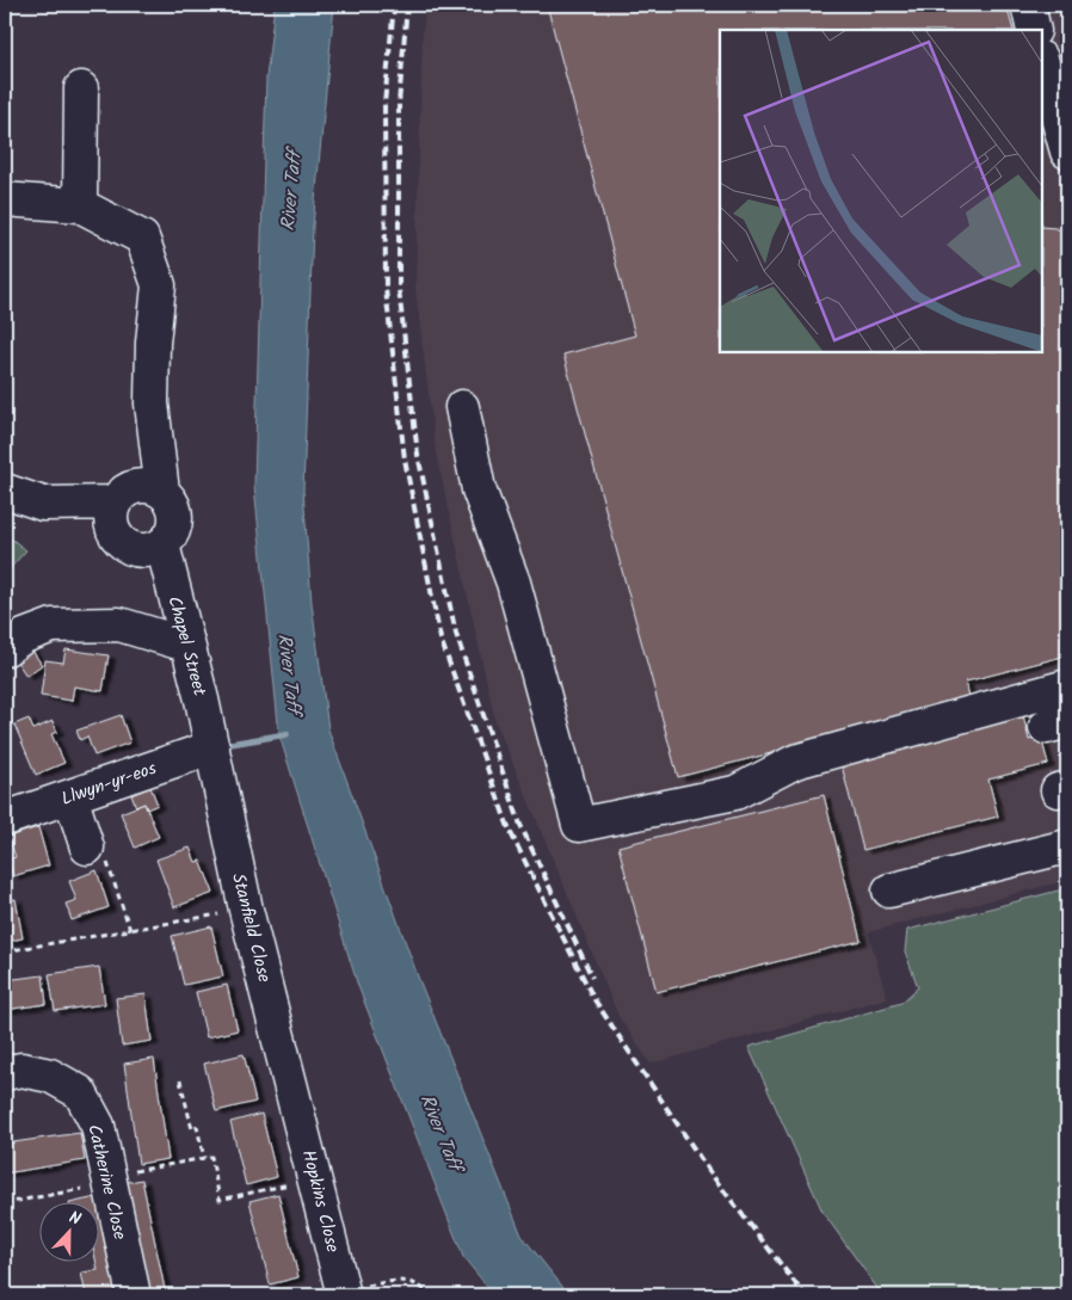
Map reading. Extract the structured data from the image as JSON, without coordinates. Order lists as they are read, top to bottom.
{
  "streets": {
    "street": [
      "Chapel Street",
      "Llwyn-yr-eos",
      "Stanfield Close",
      "Catherine Close",
      "Hopkins Close"
    ]
  },
  "crossings": [
    ["Chapel Street", "Llwyn-yr-eos"],
    ["Chapel Street", "Stanfield Close"],
    ["Llwyn-yr-eos", "Stanfield Close"],
    ["Stanfield Close", "Hopkins Close"]
  ],
  "water": ["River Taff"],
  "north": "top"
}
